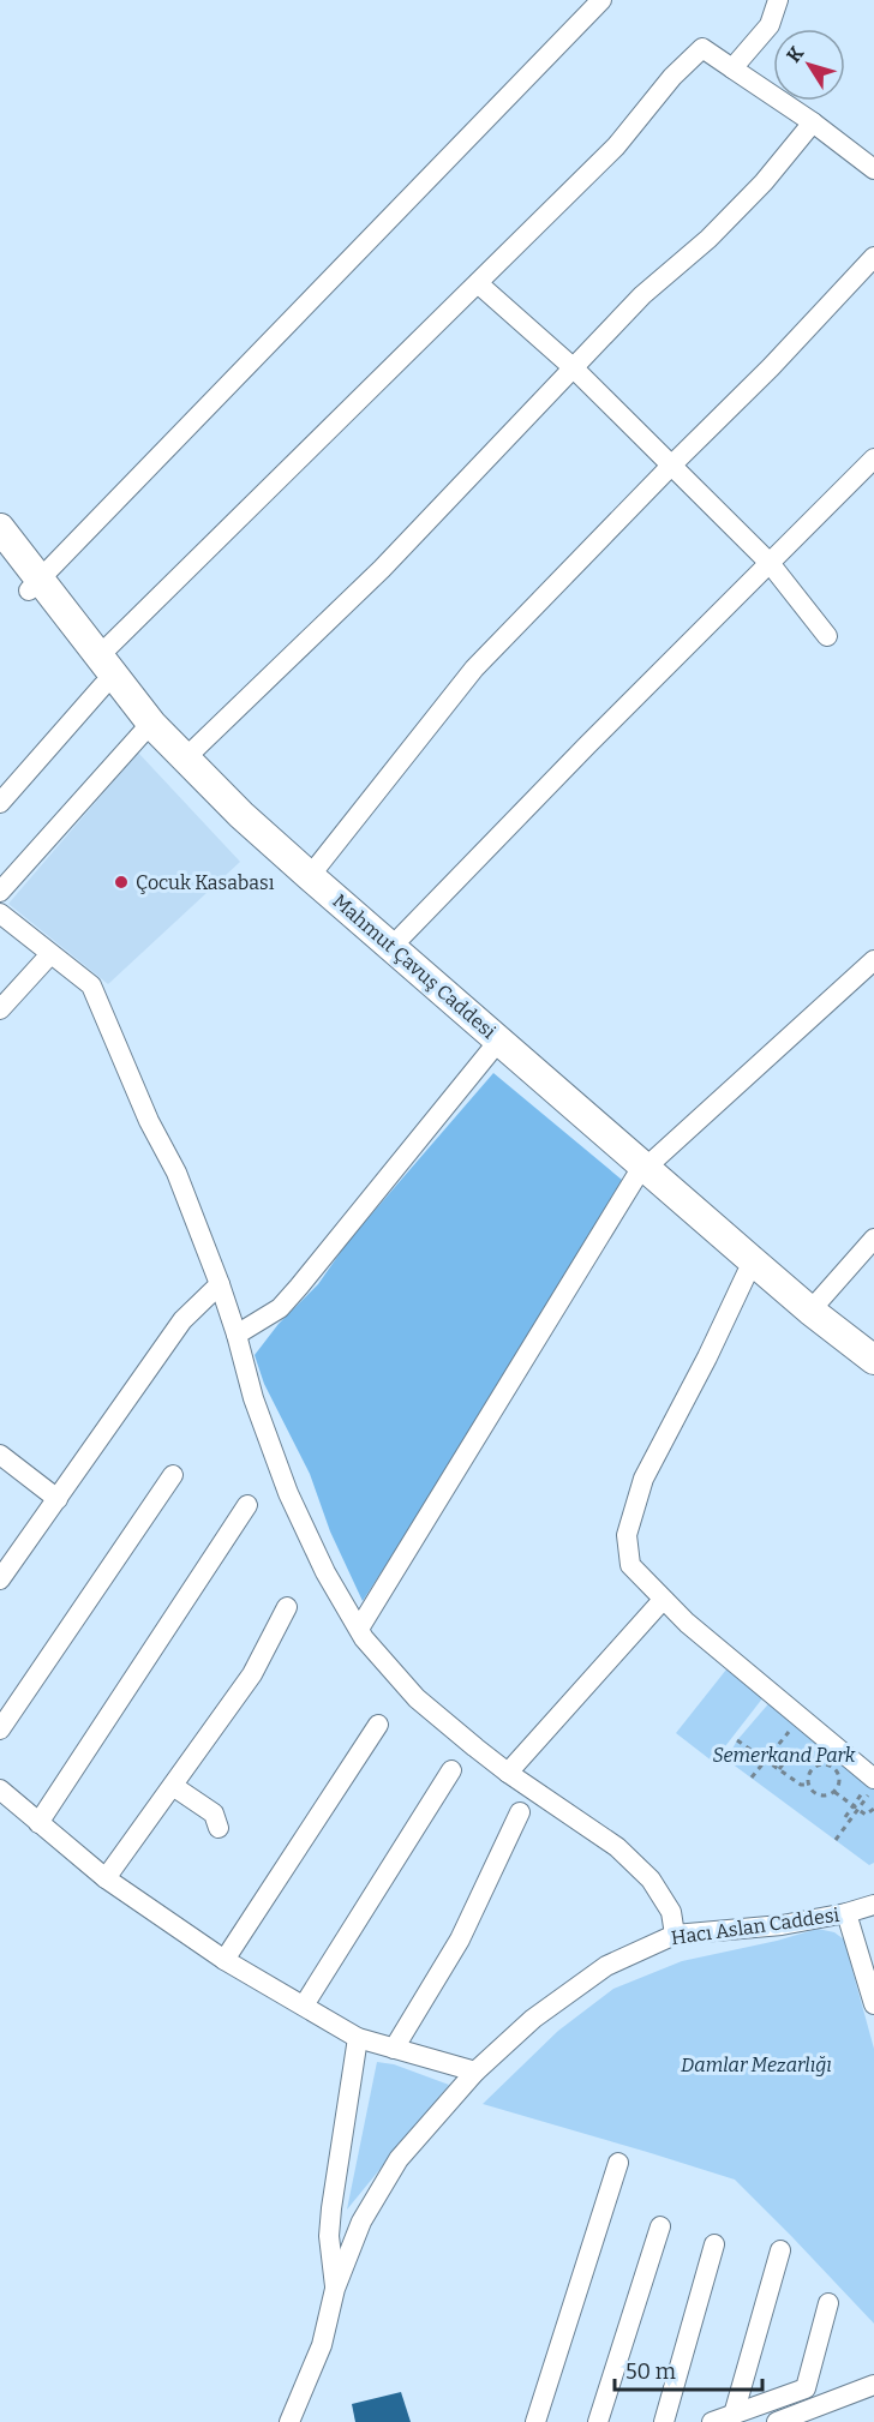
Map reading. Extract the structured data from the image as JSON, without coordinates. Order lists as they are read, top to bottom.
{
  "streets": {
    "main road": ["Mahmut Çavuş Caddesi"],
    "street": ["Hacı Aslan Caddesi"]
  },
  "parks": ["Semerkand Park", "Damlar Mezarlığı"],
  "places": ["Çocuk Kasabası"],
  "scale_bar": "50 m",
  "north": "top left"
}
